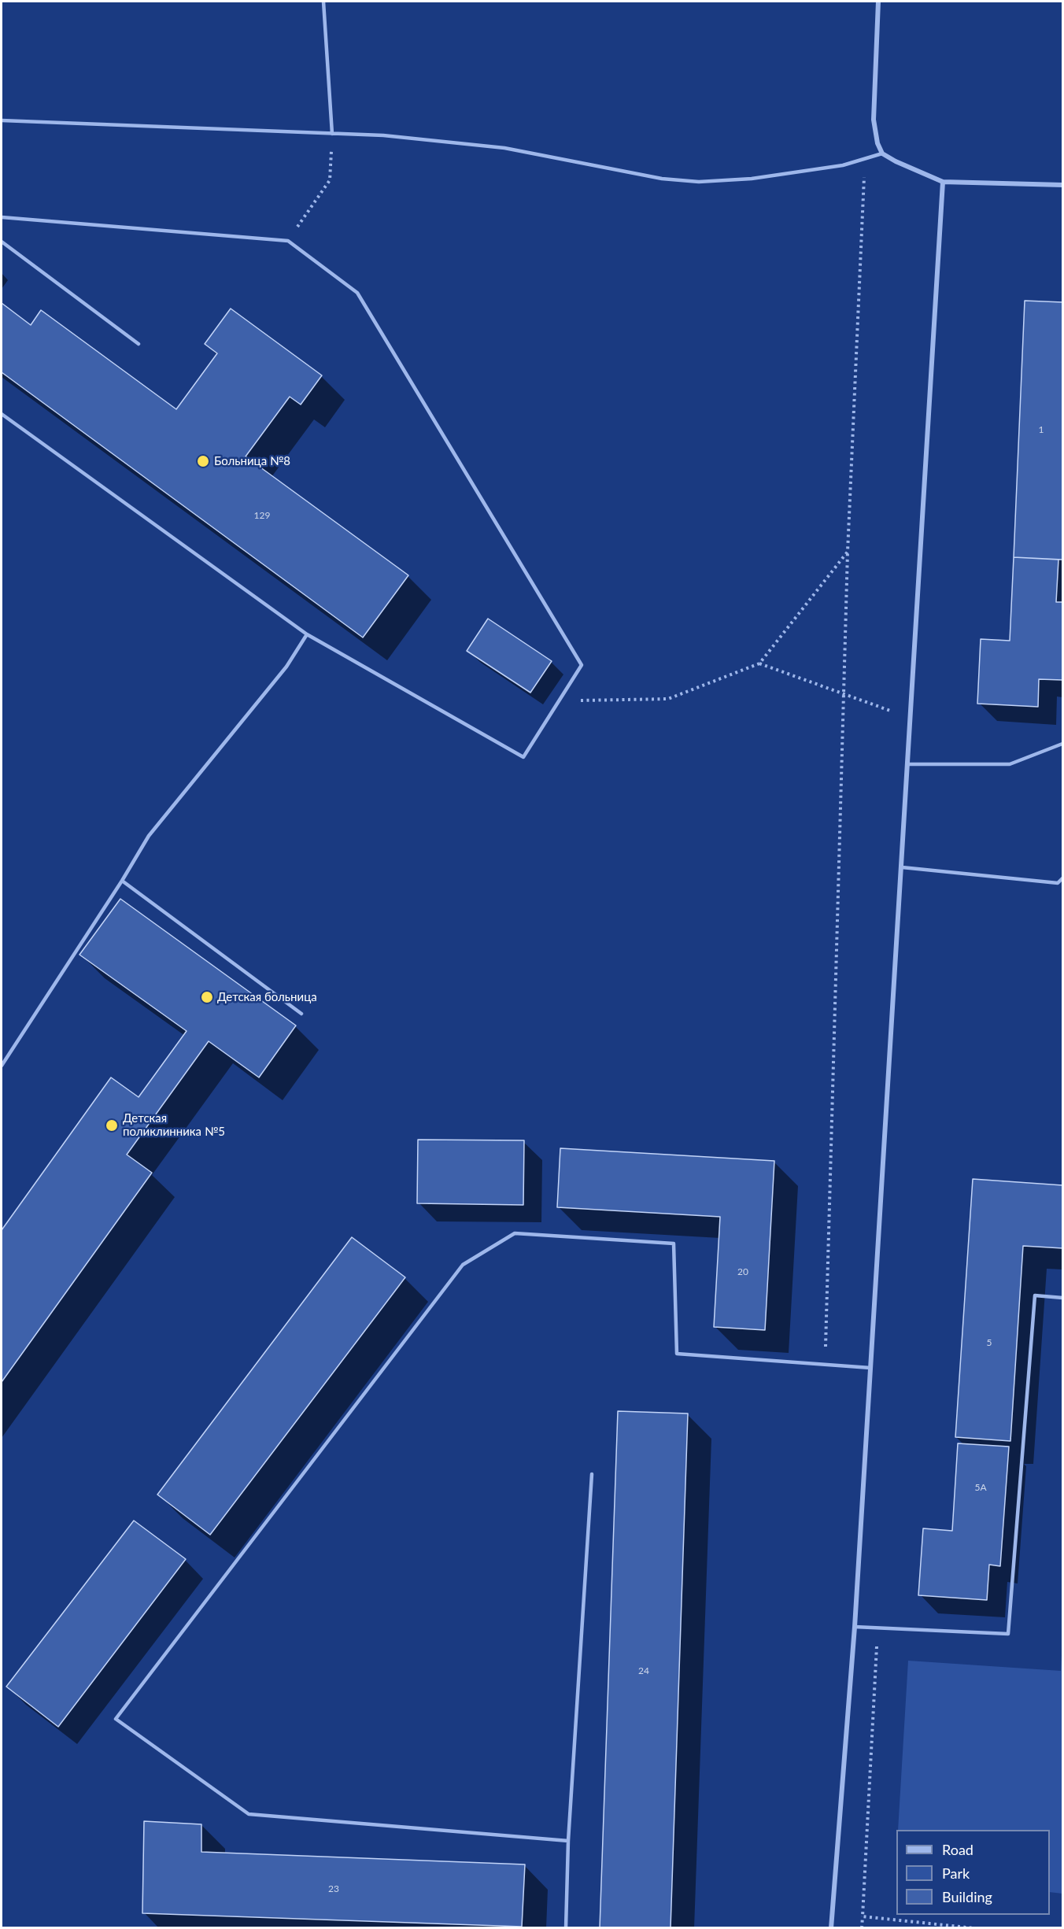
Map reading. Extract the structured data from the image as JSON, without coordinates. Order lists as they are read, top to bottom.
{
  "places": ["Больница №8", "Детская больница", "Детская поликлинника №5"],
  "house_numbers": [
    "1",
    "129",
    "20",
    "5",
    "5А",
    "24",
    "23"
  ],
  "legend": ["Road", "Park", "Building"]
}
